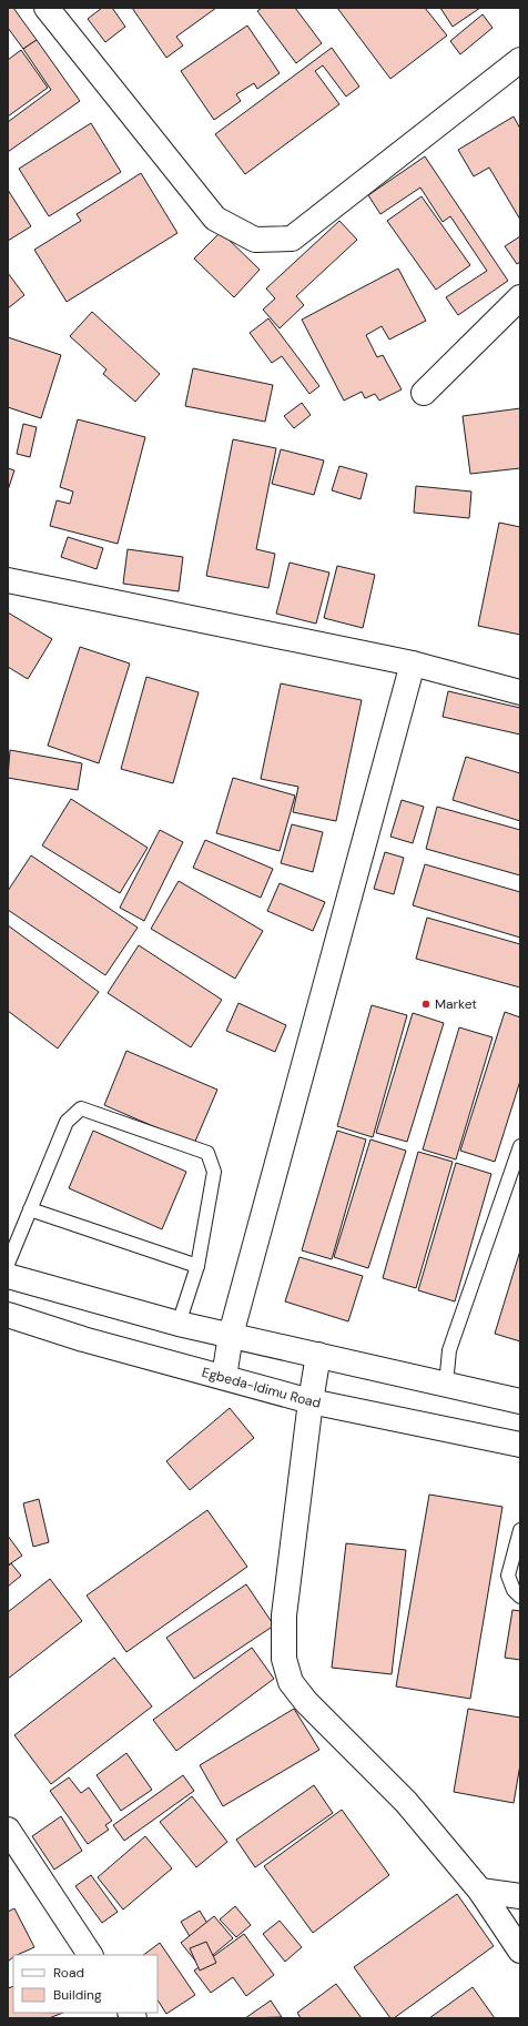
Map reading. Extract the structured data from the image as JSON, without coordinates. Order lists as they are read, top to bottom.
{
  "streets": {
    "street": ["Egbeda-Idimu Road"]
  },
  "places": ["Market"],
  "legend": ["Road", "Building"]
}
